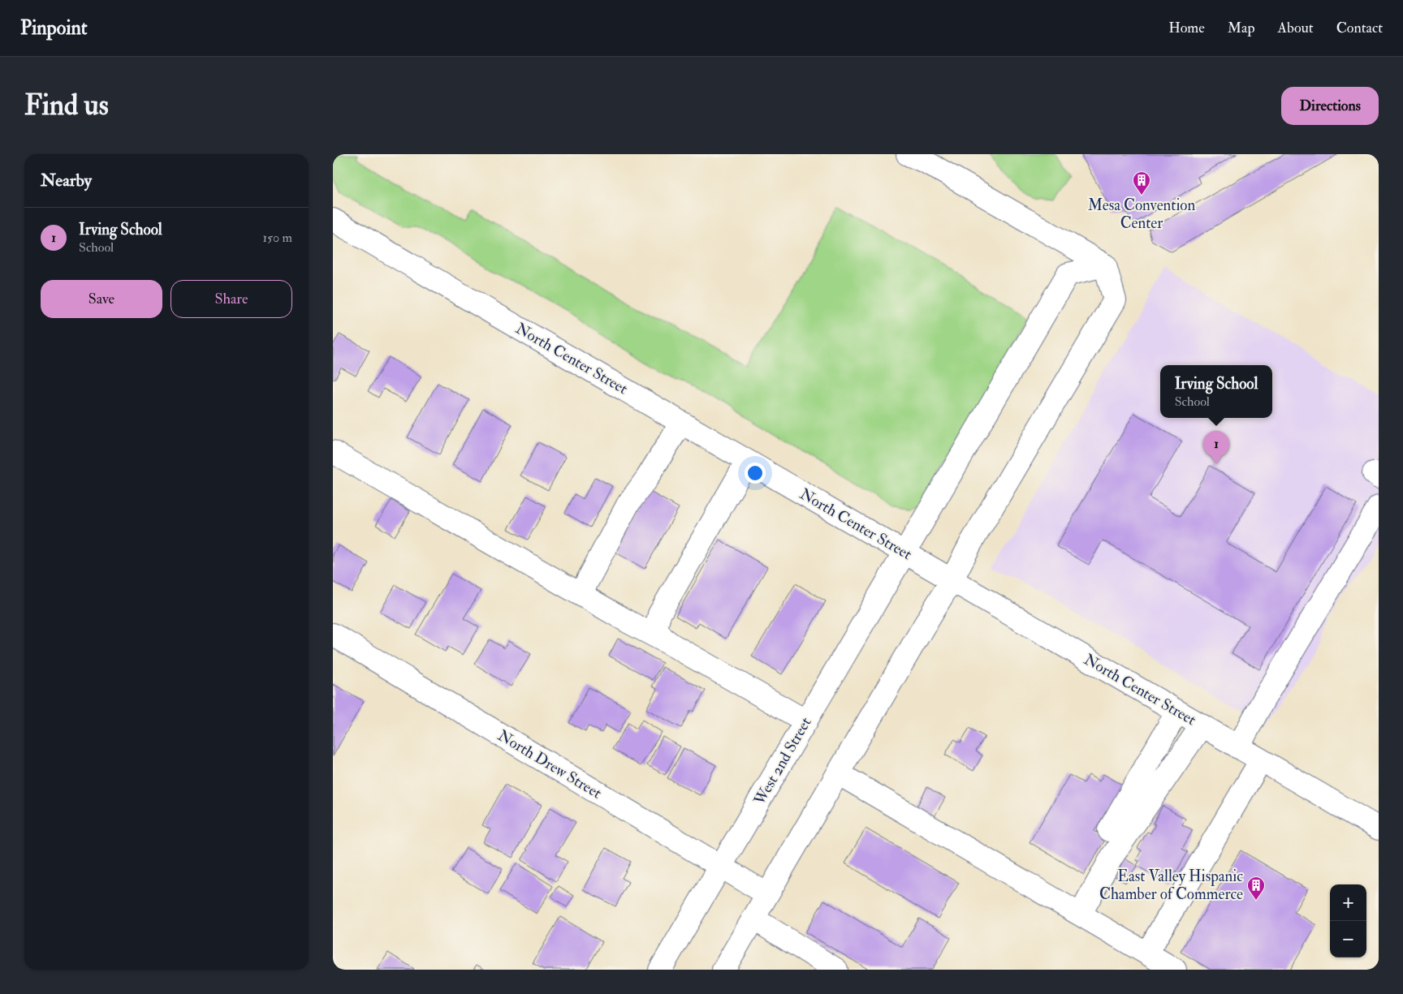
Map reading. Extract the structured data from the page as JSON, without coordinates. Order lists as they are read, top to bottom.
{
  "streets": {
    "street": ["North Center Street", "West 2nd Street", "North Drew Street"]
  },
  "crossings": [
    ["North Center Street", "West 2nd Street"],
    ["West 2nd Street", "North Drew Street"]
  ],
  "places": {
    "building": ["Mesa Convention Center", "East Valley Hispanic Chamber of Commerce"]
  },
  "page": {
    "header": "Pinpoint",
    "nav": [
      "Home",
      "Map",
      "About",
      "Contact"
    ],
    "buttons": [
      "Directions",
      ["Save", "Share"]
    ],
    "title": "Find us",
    "heading": "Nearby",
    "list": [
      {
        "mark": "1",
        "name": "Irving School",
        "note": "School",
        "value": "150 m"
      }
    ],
    "popup": ["Irving School", "School"],
    "pins": "1",
    "map_buttons": ["+", "−"]
  }
}
